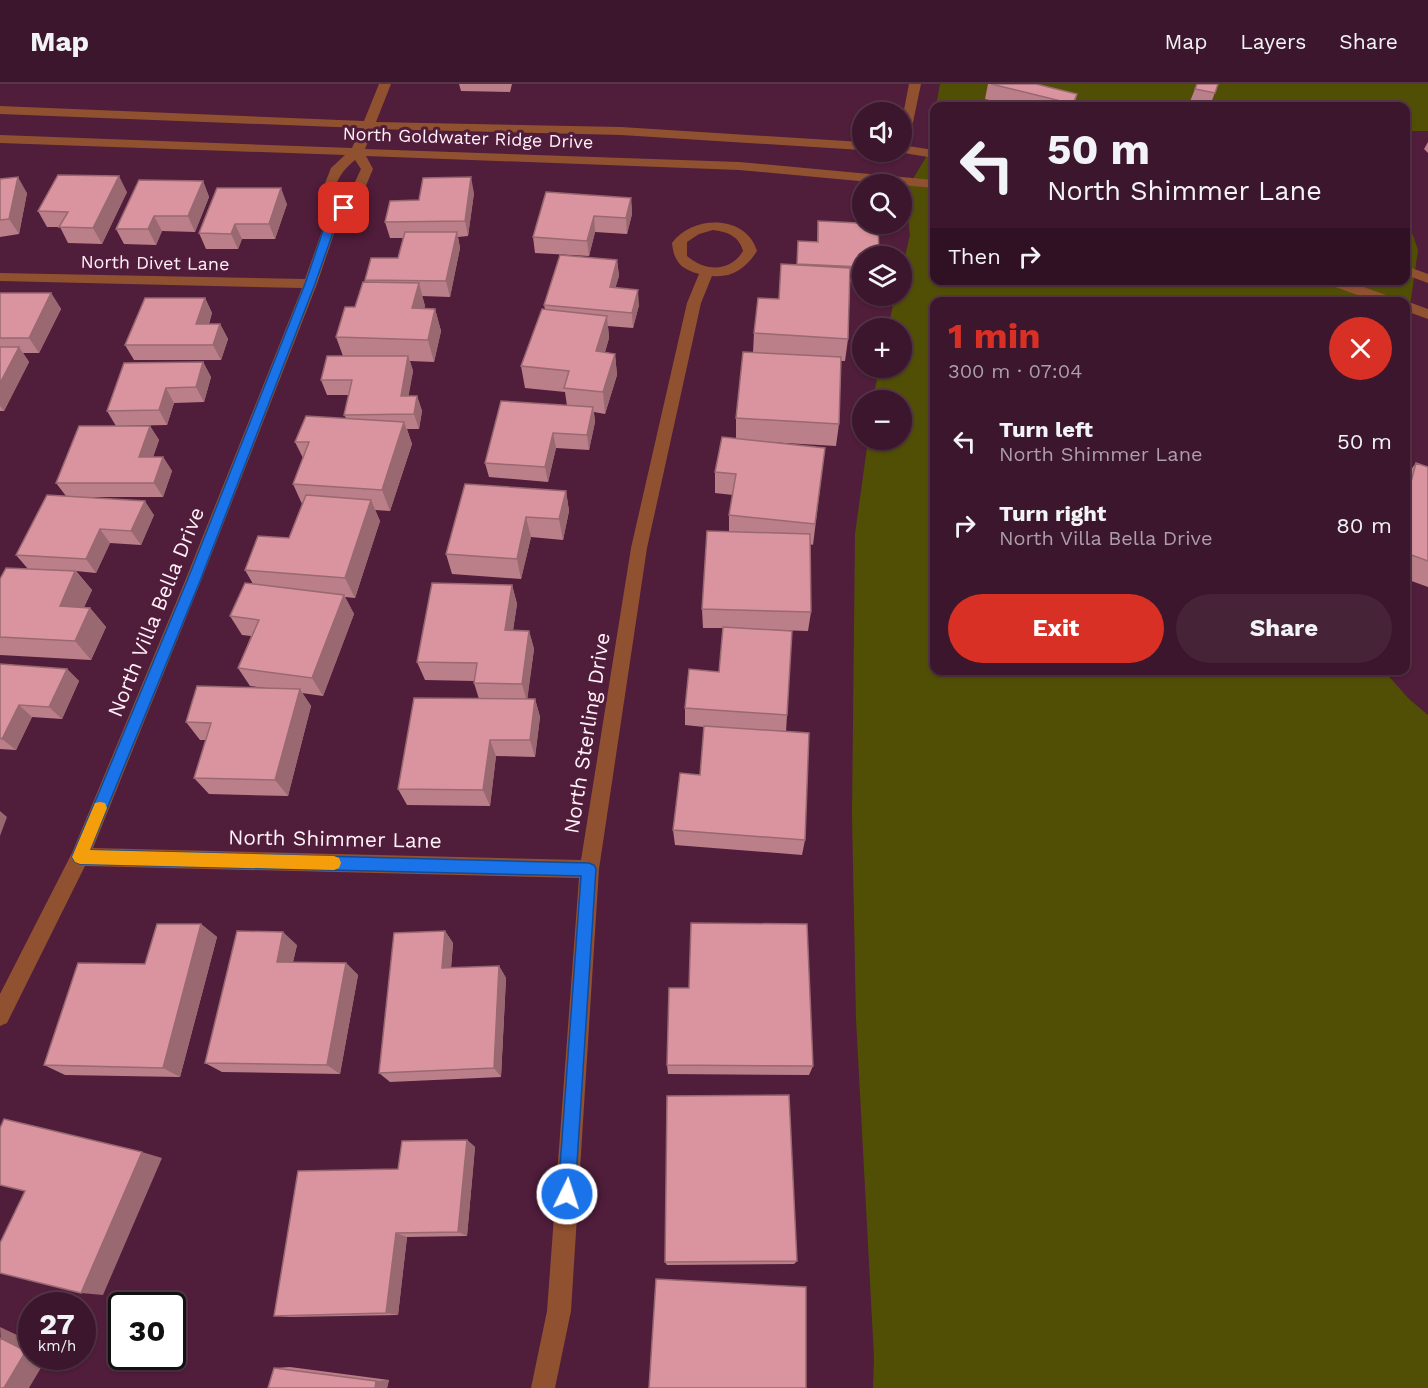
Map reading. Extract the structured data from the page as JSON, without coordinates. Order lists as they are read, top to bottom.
{
  "streets": {
    "street": [
      "North Goldwater Ridge Drive",
      "North Divet Lane",
      "North Villa Bella Drive",
      "North Sterling Drive",
      "North Shimmer Lane"
    ]
  },
  "crossings": [
    ["North Goldwater Ridge Drive", "North Villa Bella Drive"],
    ["North Divet Lane", "North Villa Bella Drive"],
    ["North Villa Bella Drive", "North Shimmer Lane"],
    ["North Sterling Drive", "North Shimmer Lane"]
  ],
  "page": {
    "header": "Map",
    "nav": ["Map", "Layers", "Share"],
    "map_buttons": ["+", "−"],
    "turn": ["50 m", "North Shimmer Lane"],
    "then": "Then",
    "heading": ["1 min", "300 m · 07:04"],
    "list": [
      {
        "name": "Turn left",
        "note": "North Shimmer Lane",
        "value": "50 m"
      },
      {
        "name": "Turn right",
        "note": "North Villa Bella Drive",
        "value": "80 m"
      }
    ],
    "buttons": ["Exit", "Share"],
    "speed": "27 km/h",
    "limit": "30"
  }
}
